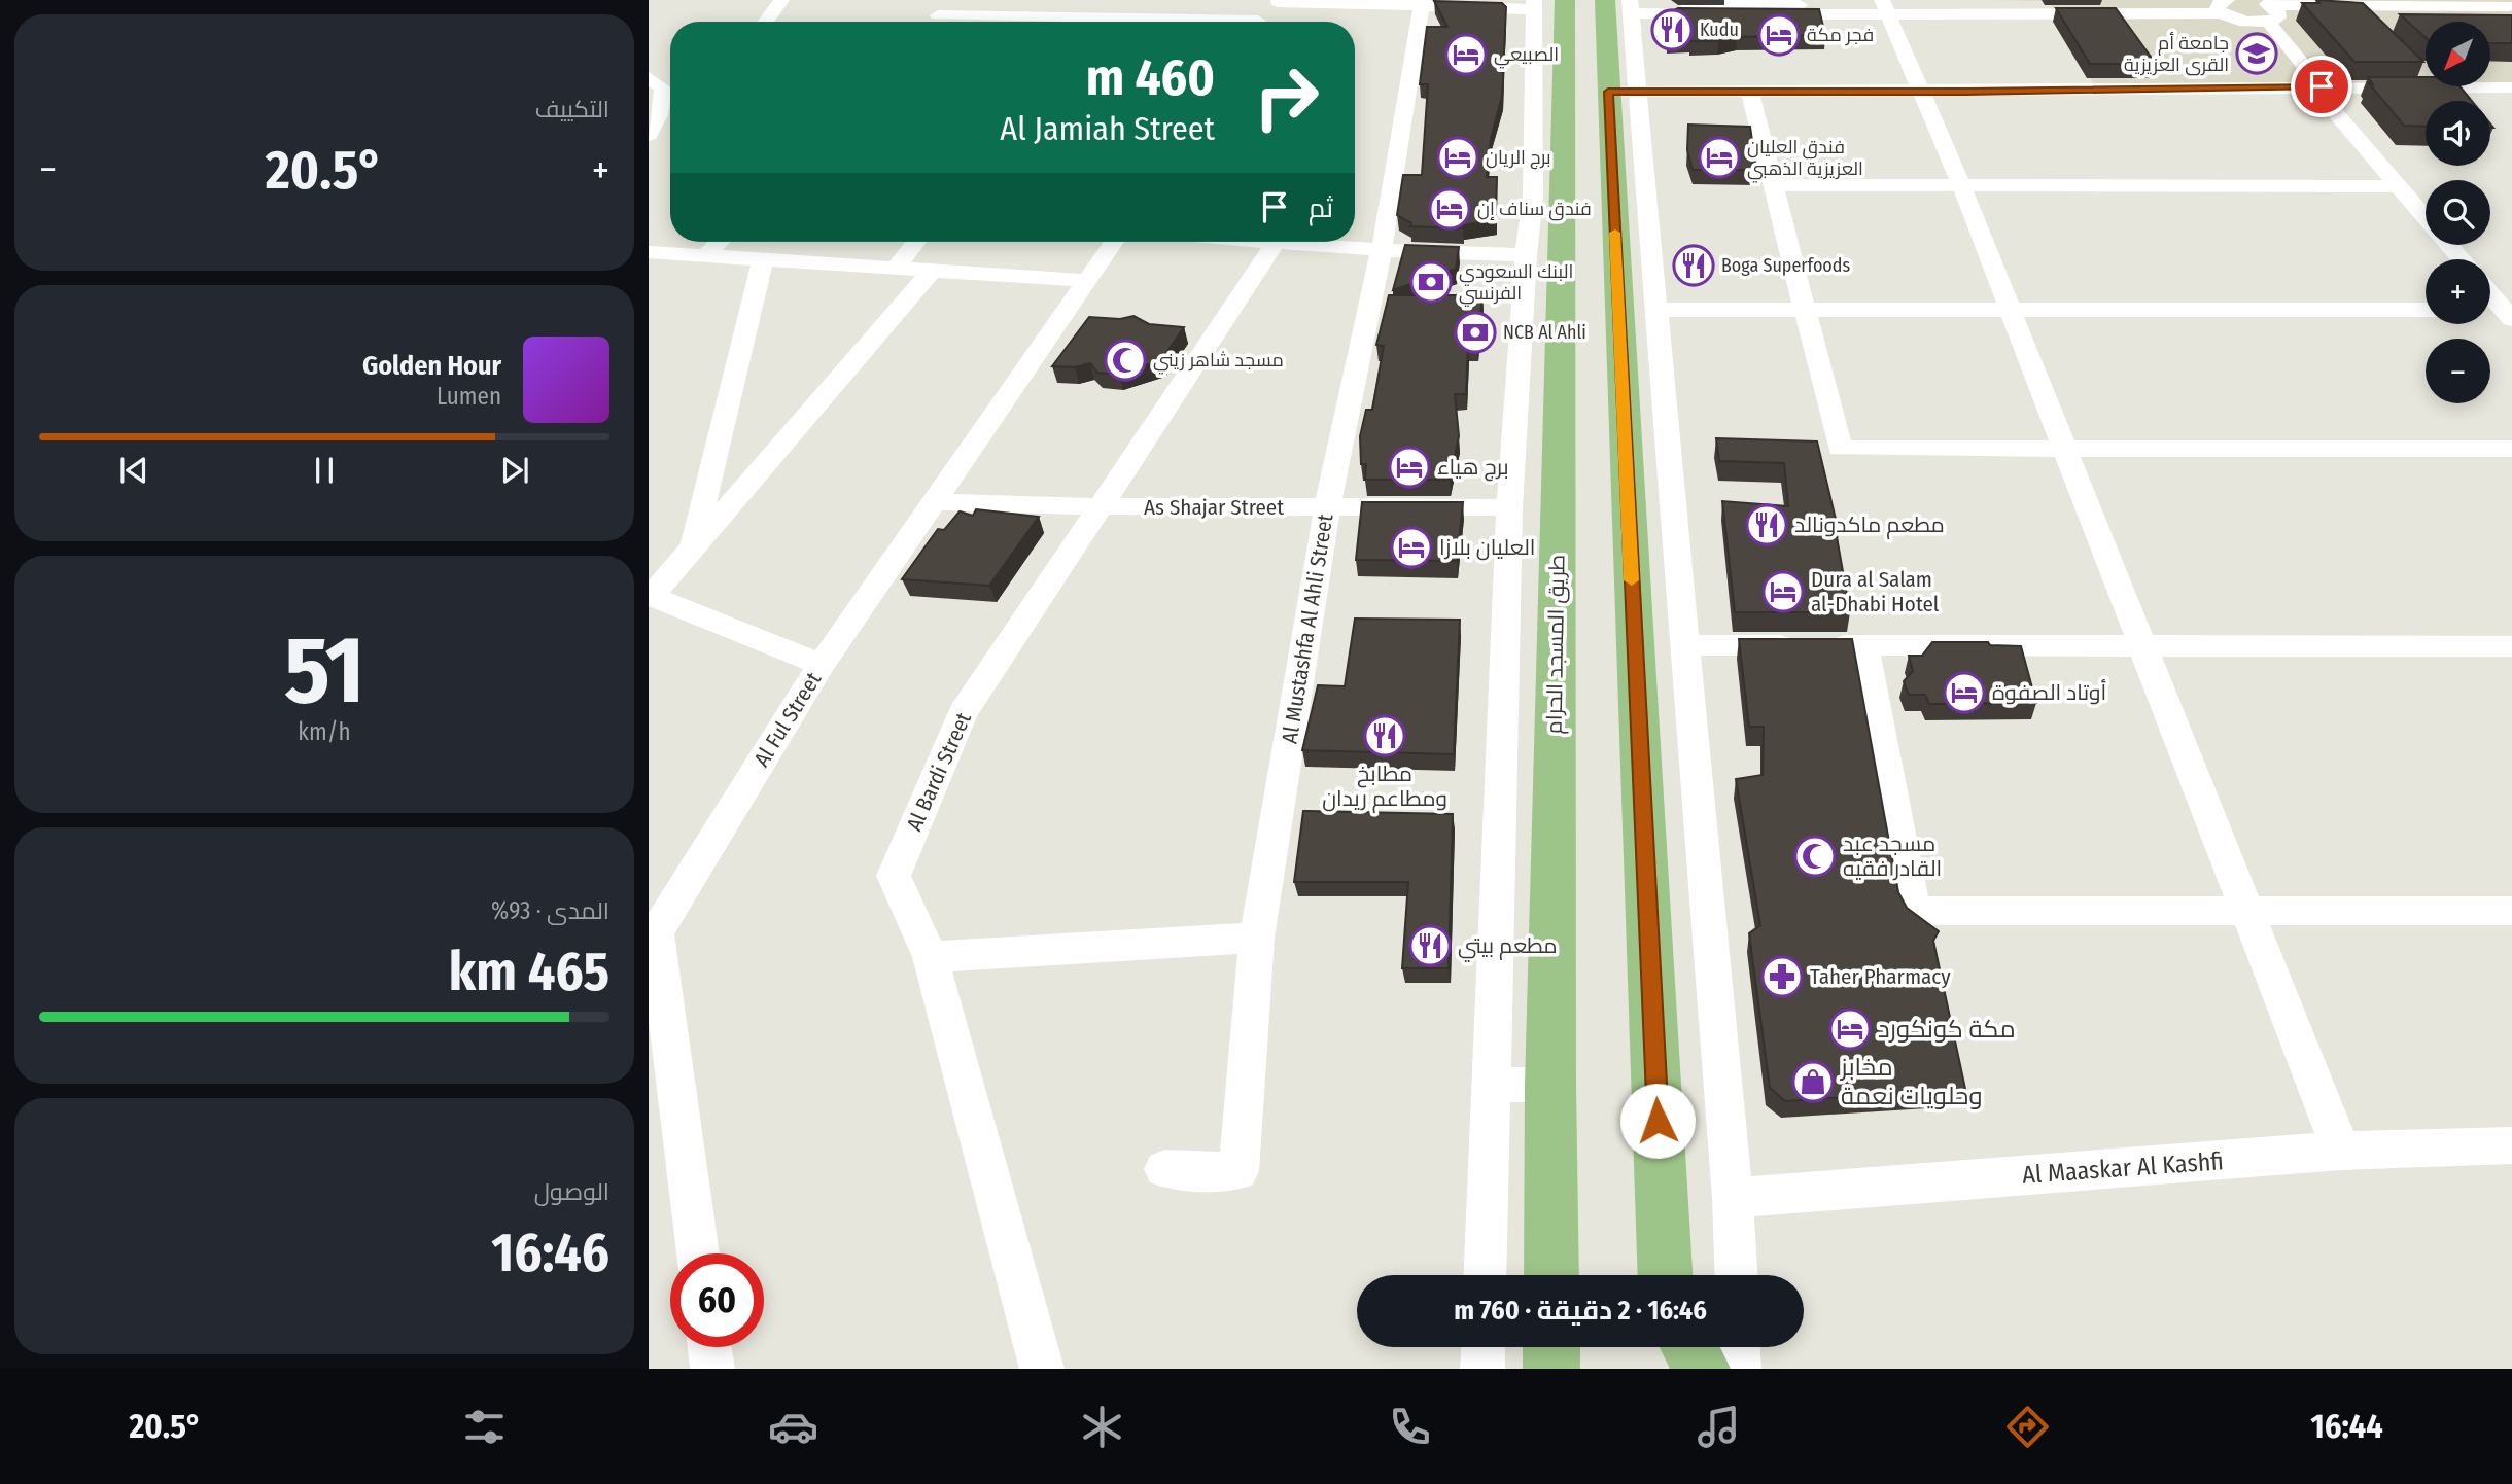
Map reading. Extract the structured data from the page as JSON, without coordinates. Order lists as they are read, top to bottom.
{
  "streets": {
    "main road": ["طريق المسجد الحرام"],
    "street": [
      "As Shajar Street",
      "Al Mustashfa Al Ahli Street",
      "Al Ful Street",
      "Al Bardi Street",
      "Al Maaskar Al Kashfi"
    ]
  },
  "crossings": [
    ["As Shajar Street", "Al Mustashfa Al Ahli Street"],
    ["As Shajar Street", "Al Ful Street"],
    ["As Shajar Street", "Al Bardi Street"]
  ],
  "places": {
    "restaurant": [
      "Kudu",
      "Boga Superfoods",
      "مطعم ماكدونالد",
      "مطابخ ومطاعم ريدان",
      "مطعم بيتي"
    ],
    "hotel": [
      "فجر مكة",
      "الصبيعي",
      "برج الريان",
      "فندق العليان العزيزية الذهبي",
      "فندق سناف إن",
      "برج هياء",
      "العليان بلازا",
      "Dura al Salam al-Dhabi Hotel",
      "أوتاد الصفوة",
      "مكة كونكورد"
    ],
    "school or university": ["جامعة أم القرى العزيزية"],
    "bank": ["البنك السعودي الفرنسي", "NCB Al Ahli"],
    "mosque": ["مسجد شاهر زيني", "مسجد عبد القادر فقيه"],
    "pharmacy": ["Taher Pharmacy"],
    "shop": ["مخابز وحلويات نعمة"]
  },
  "north": "bottom left",
  "page": {
    "tile": [
      "التكييف",
      ["51", "km/h"],
      ["المدى · 93%", "465 km"],
      ["الوصول", "16:46"]
    ],
    "map_buttons": ["+", "−"],
    "turn": ["460 m", "Al Jamiah Street"],
    "heat": ["−", "20.5°", "+"],
    "then": "ثم",
    "song": ["Golden Hour", "Lumen"],
    "limit": "60",
    "trip": "16:46 · 2 دقيقة · 760 m",
    "tabs": ["16:44", "20.5°"]
  }
}
